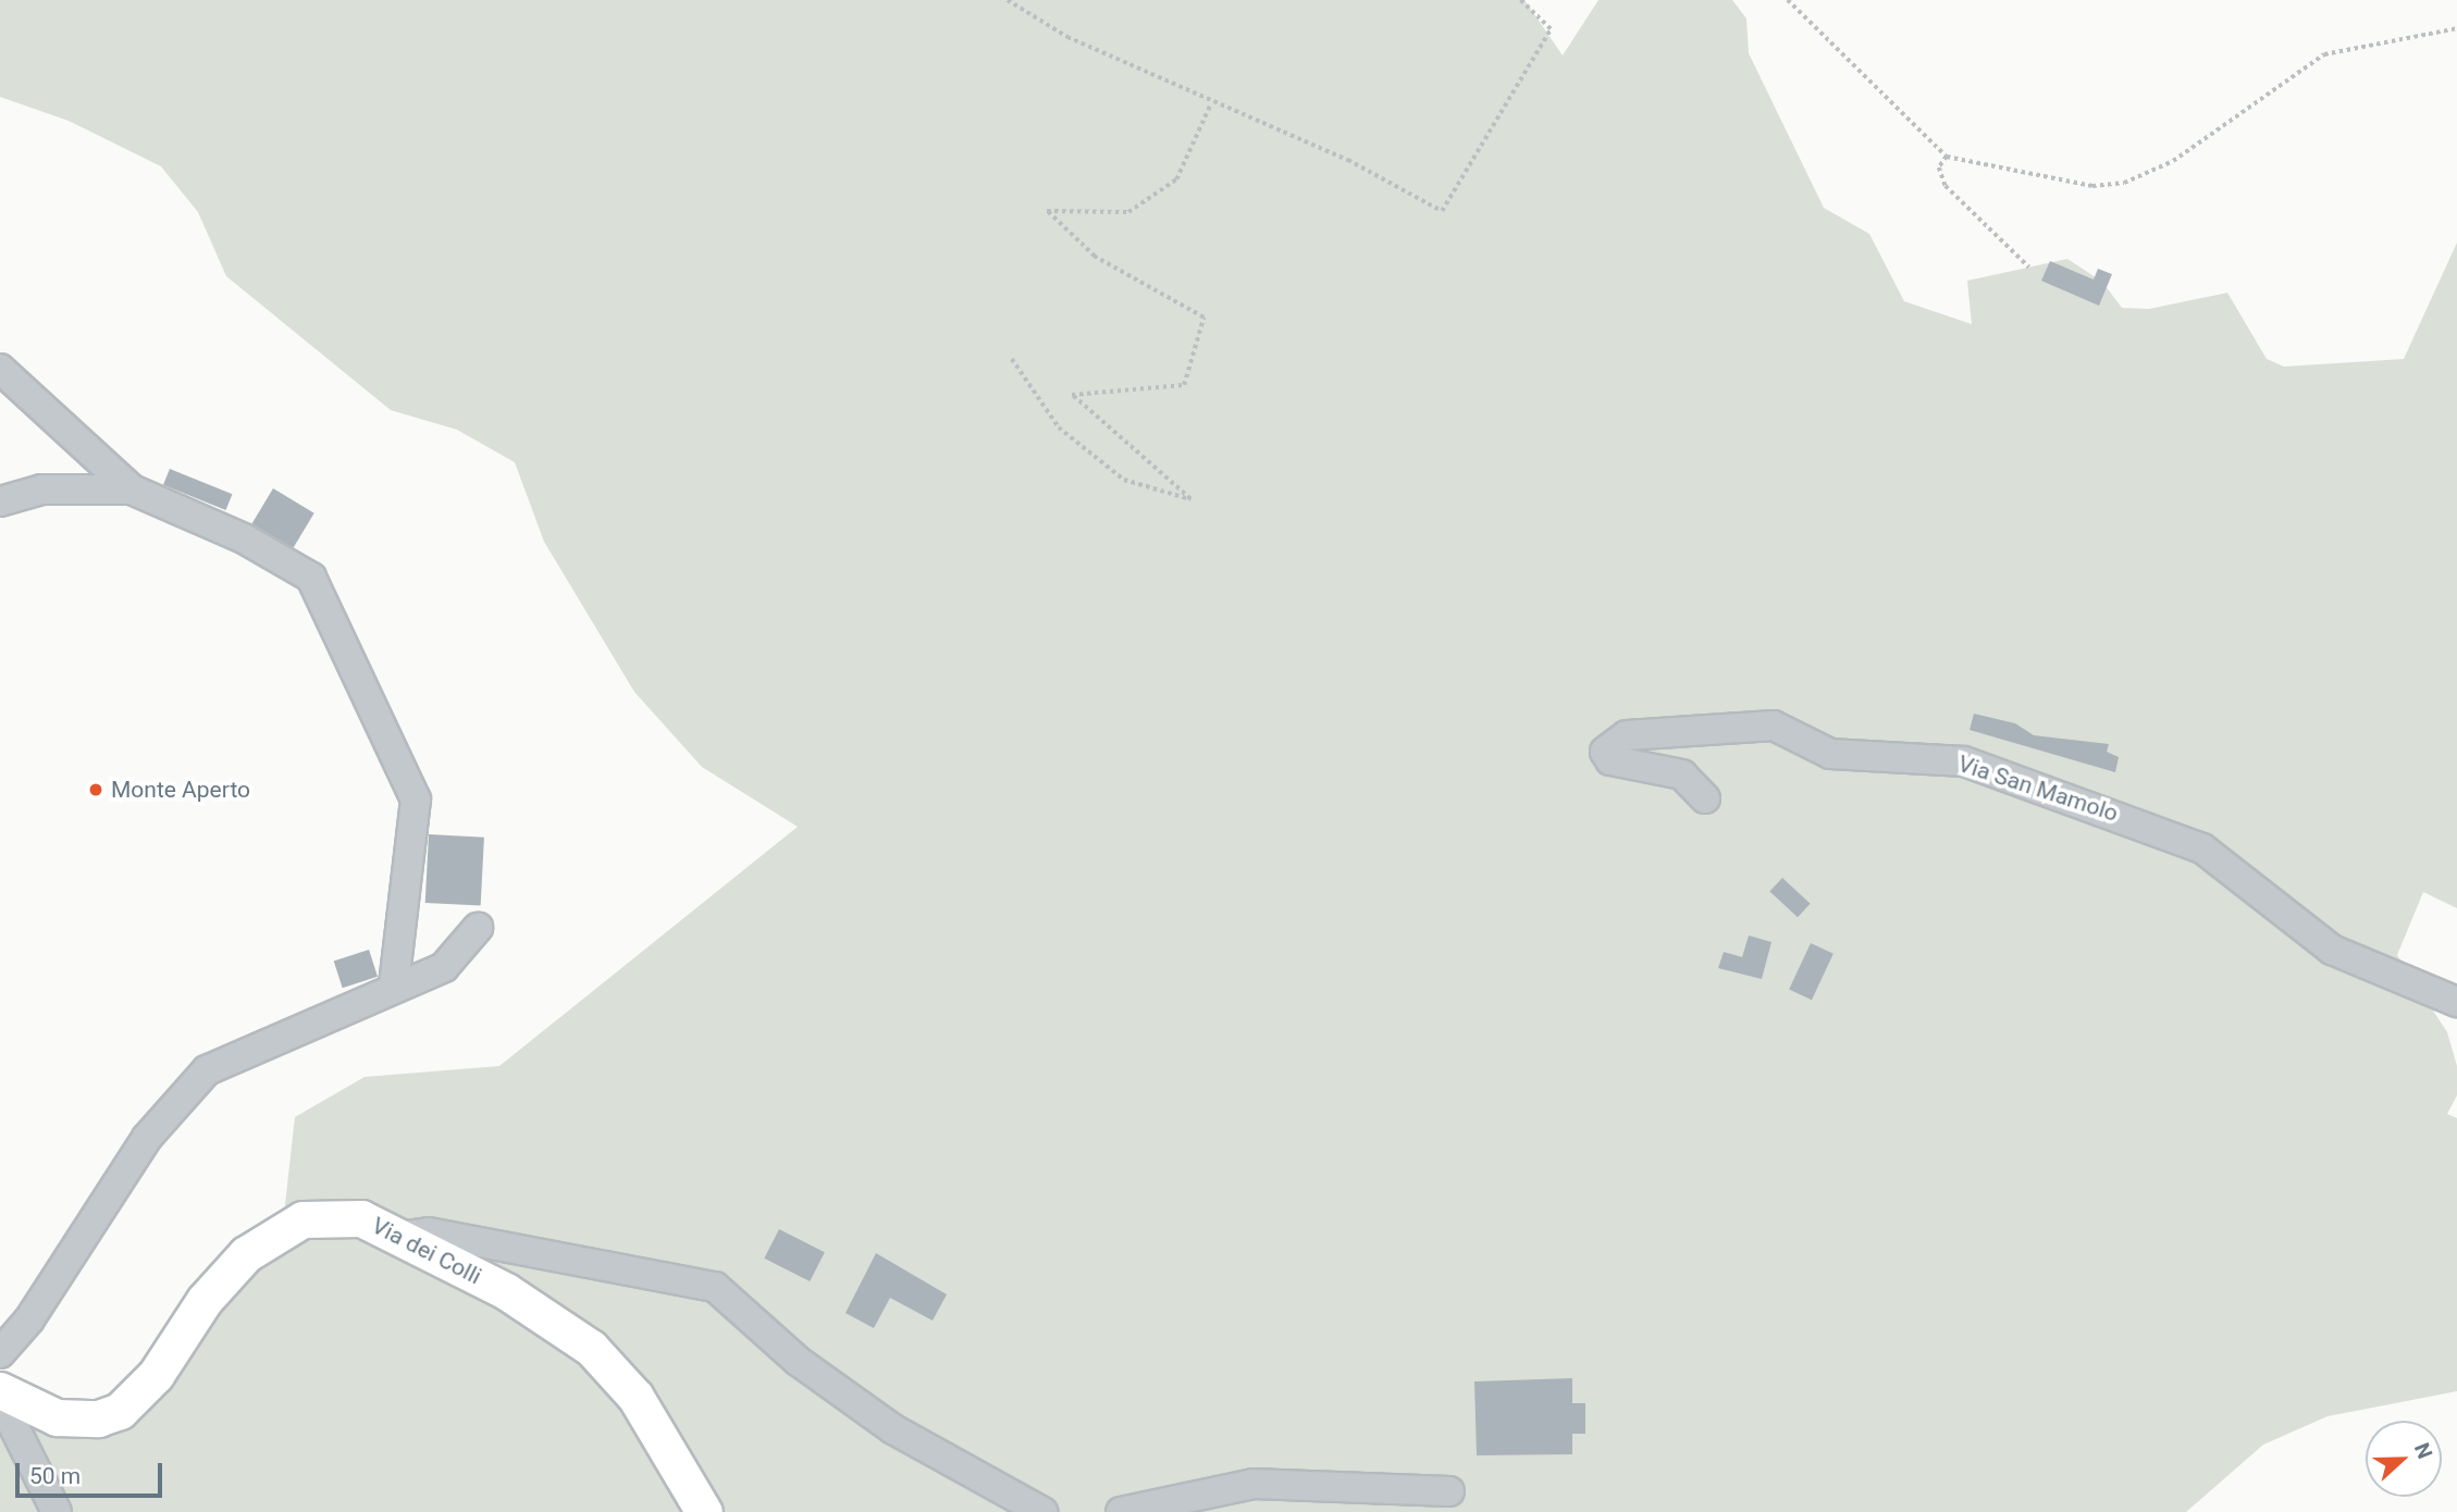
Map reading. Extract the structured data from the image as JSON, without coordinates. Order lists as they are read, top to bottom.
{
  "streets": {
    "main road": ["Via dei Colli"],
    "street": ["Via San Mamolo"]
  },
  "places": ["Monte Aperto"],
  "scale_bar": "50 m",
  "north": "right"
}
